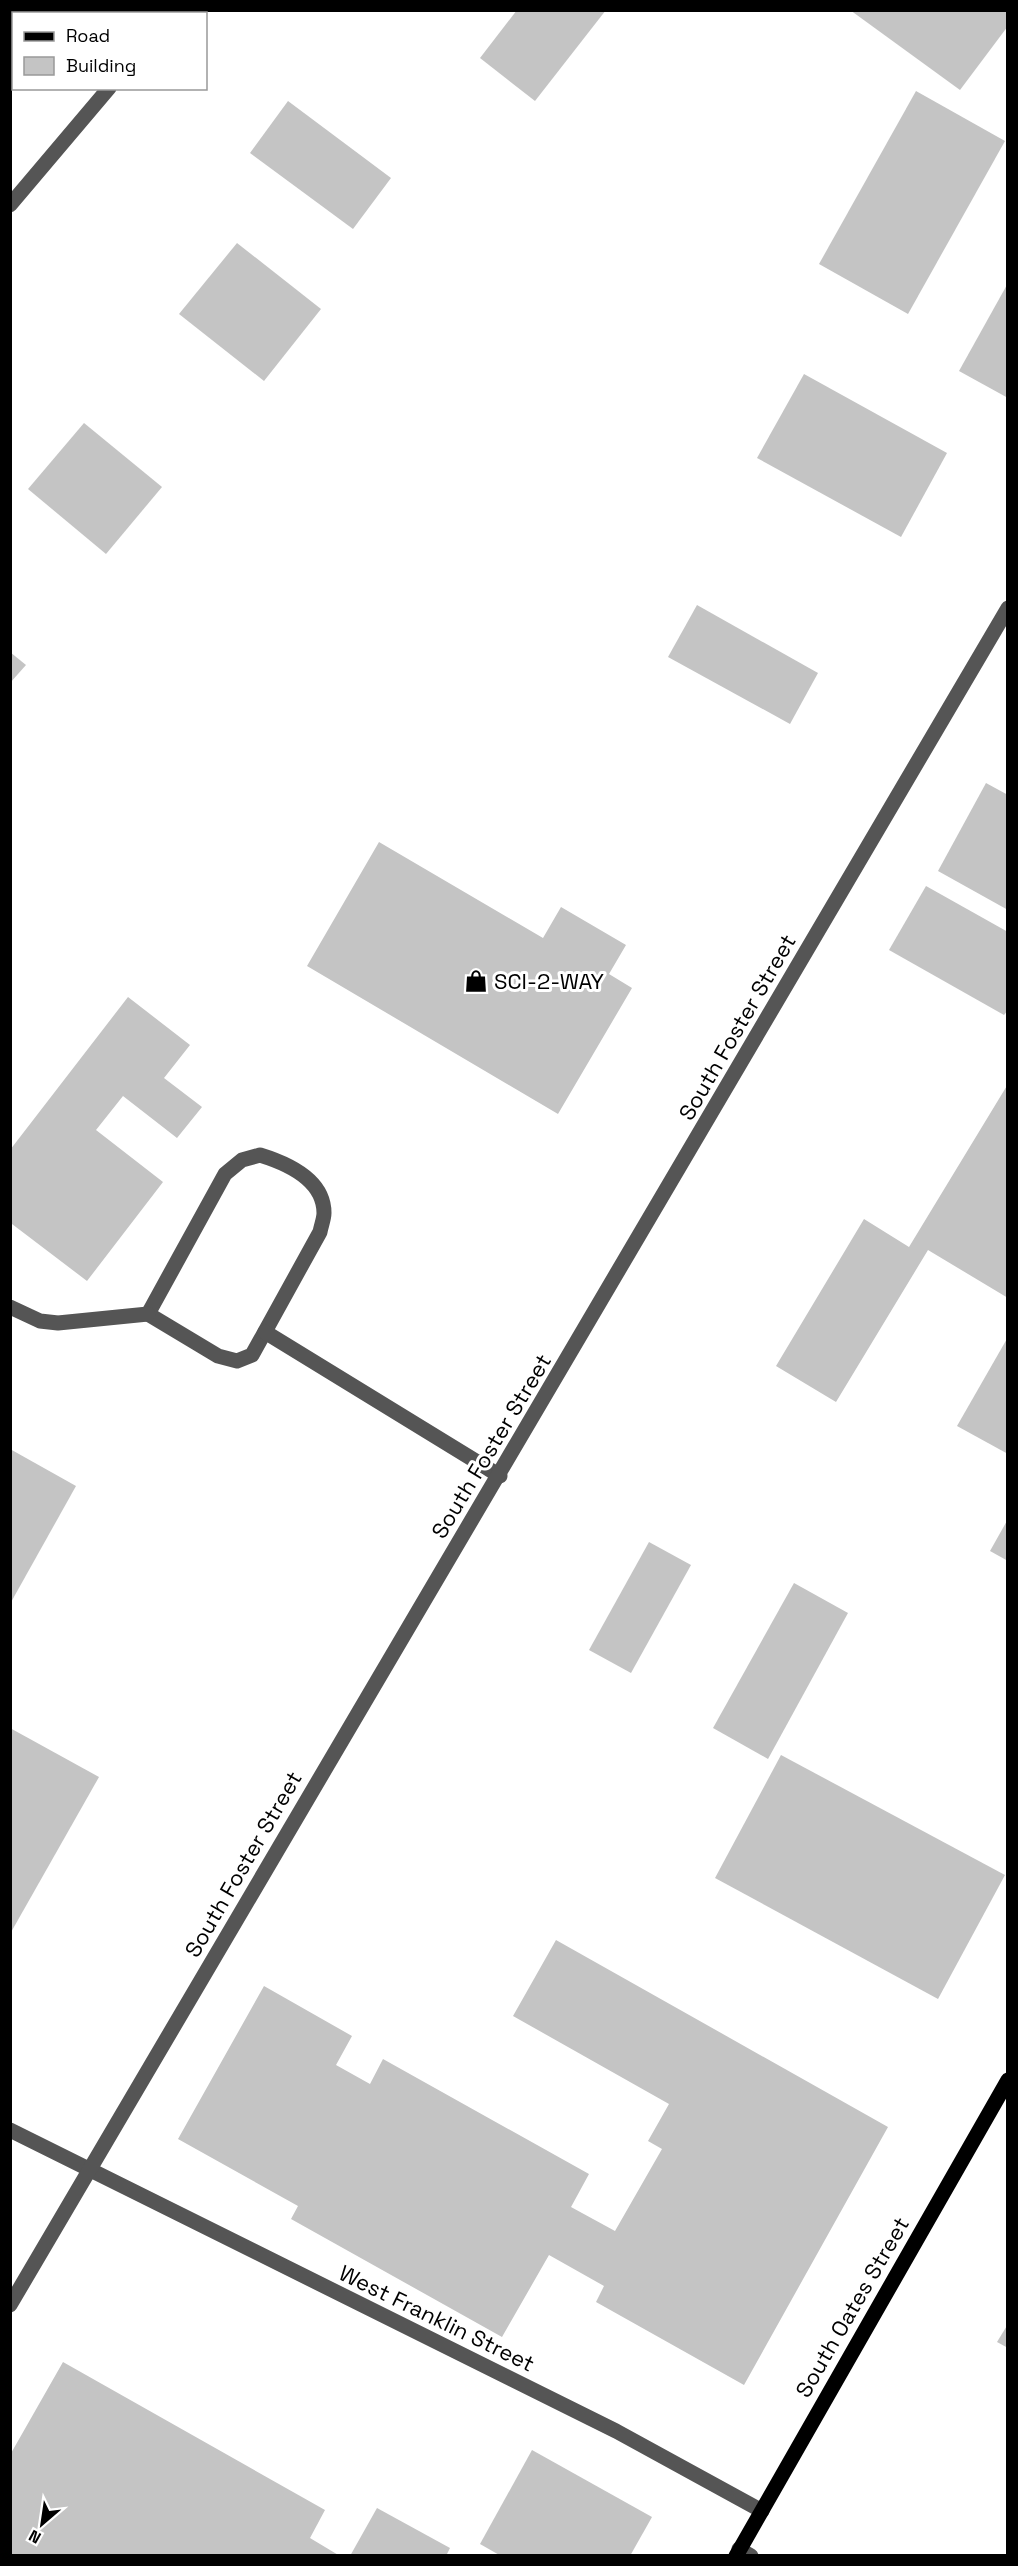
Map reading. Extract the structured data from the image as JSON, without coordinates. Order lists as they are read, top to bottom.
{
  "streets": {
    "main road": ["South Oates Street"],
    "street": ["South Foster Street", "West Franklin Street"]
  },
  "crossings": [
    ["South Foster Street", "West Franklin Street"],
    ["South Oates Street", "West Franklin Street"]
  ],
  "places": {
    "shop": ["SCI-2-WAY"]
  },
  "legend": ["Road", "Building"],
  "north": "bottom left"
}
